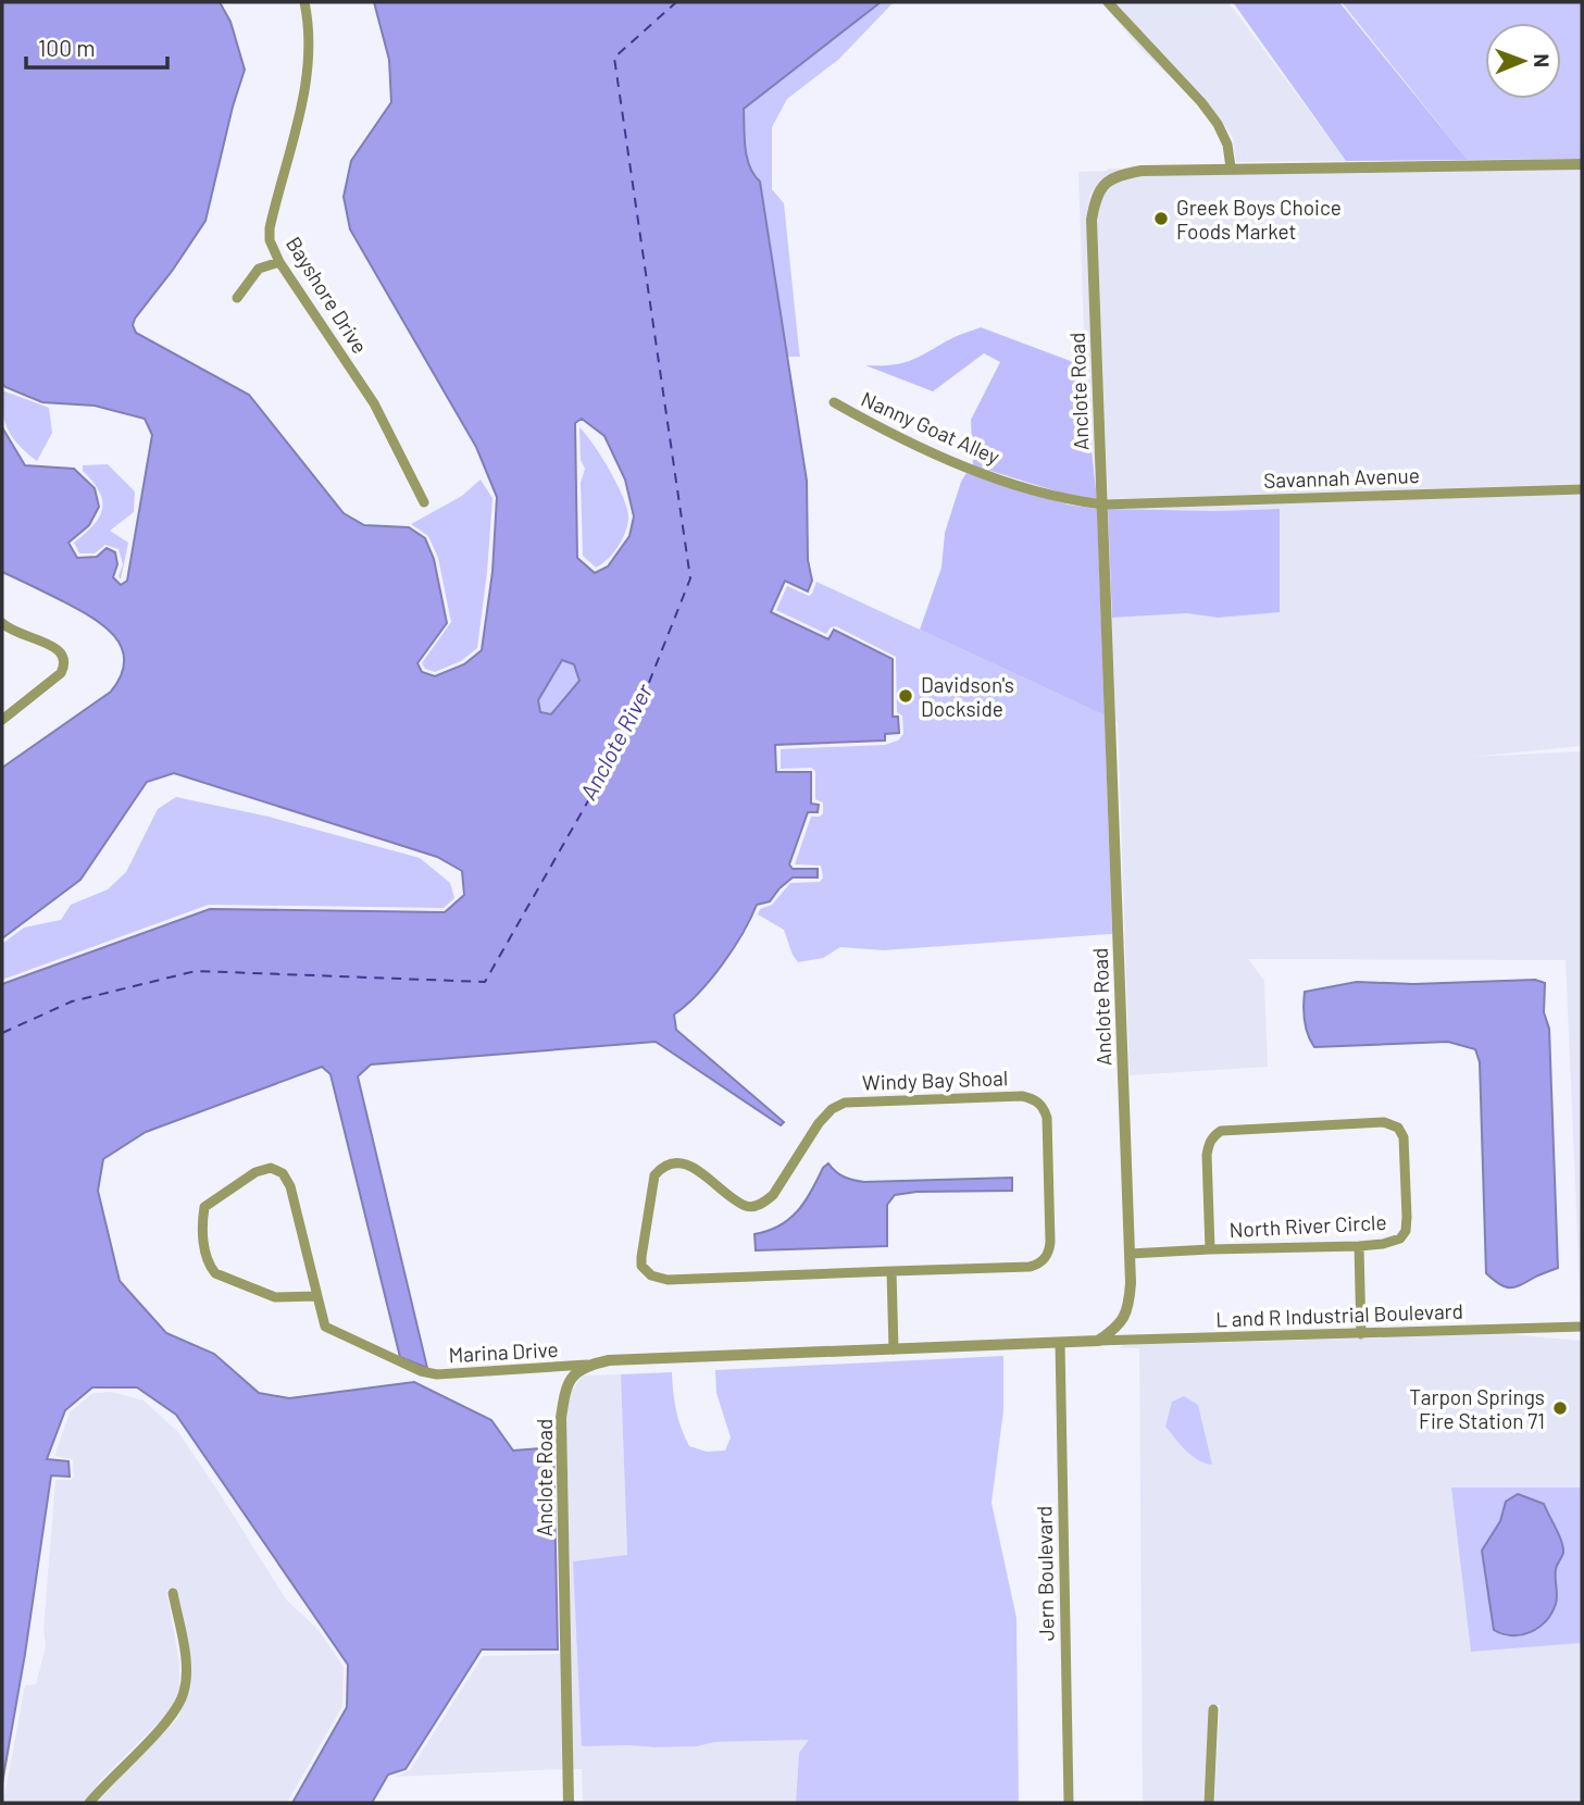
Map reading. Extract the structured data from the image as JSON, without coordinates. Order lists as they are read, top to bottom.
{
  "streets": {
    "street": [
      "Bayshore Drive",
      "Anclote Road",
      "Nanny Goat Alley",
      "Savannah Avenue",
      "Windy Bay Shoal",
      "North River Circle",
      "L and R Industrial Boulevard",
      "Marina Drive",
      "Jern Boulevard"
    ]
  },
  "crossings": [
    ["Anclote Road", "Nanny Goat Alley"],
    ["Anclote Road", "Savannah Avenue"],
    ["Anclote Road", "North River Circle"],
    ["Anclote Road", "L and R Industrial Boulevard"],
    ["Anclote Road", "Marina Drive"],
    ["Nanny Goat Alley", "Savannah Avenue"]
  ],
  "water": ["Anclote River"],
  "places": ["Greek Boys Choice Foods Market", "Davidson's Dockside", "Tarpon Springs Fire Station 71"],
  "scale_bar": "100 m",
  "north": "right"
}
